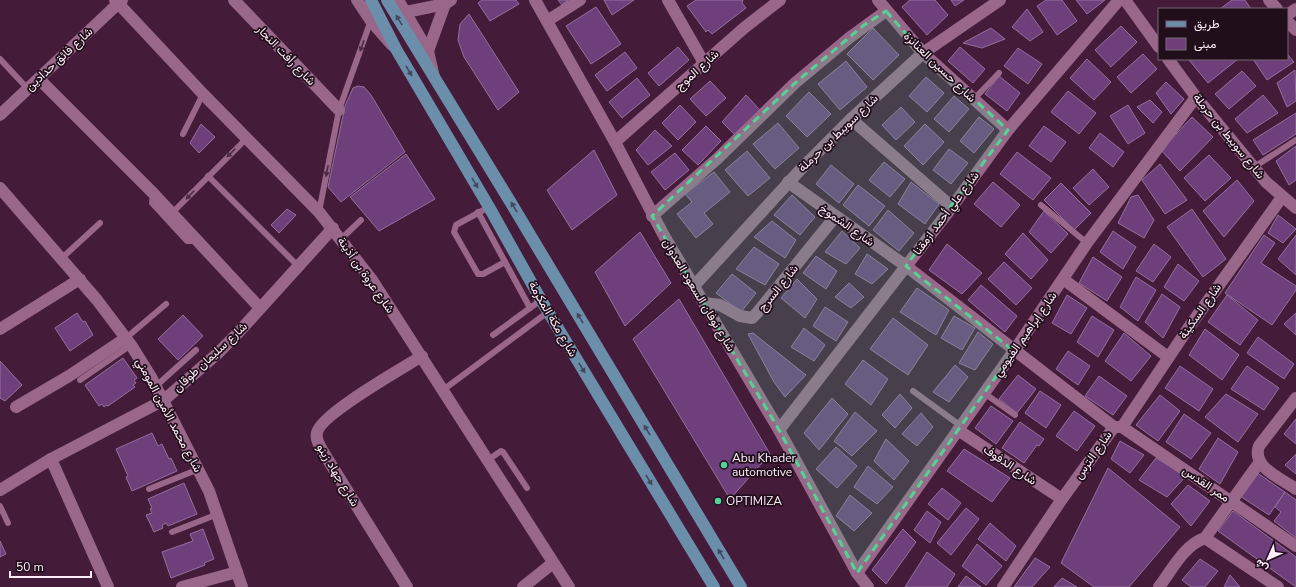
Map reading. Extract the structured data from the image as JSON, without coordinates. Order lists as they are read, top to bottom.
{
  "streets": {
    "main road": ["شارع مكة المكرمة"],
    "street": [
      "شارع رأفت النجار",
      "شارع فائق حدادين",
      "شارع حسين العنانزة",
      "شارع الموج",
      "شارع سويبط بن حرملة",
      "شارع علي أحمد ازمقنا",
      "شارع الشموخ",
      "شارع عروة بن أذينة",
      "شارع السرج",
      "شارع نوفان السعود العدوان",
      "شارع السكينة",
      "شارع إبراهيم الفيومي",
      "شارع سليمان طوقان",
      "شارع محمد الأمين المومني",
      "شارع الترس",
      "شارع الدفوف",
      "شارع جهاد زينو",
      "ممر القدس"
    ]
  },
  "crossings": [
    ["شارع فائق حدادين", "شارع عروة بن أذينة"],
    ["شارع حسين العنانزة", "شارع سويبط بن حرملة"],
    ["شارع حسين العنانزة", "شارع علي أحمد ازمقنا"],
    ["شارع الموج", "شارع نوفان السعود العدوان"],
    ["شارع سويبط بن حرملة", "شارع الشموخ"],
    ["شارع سويبط بن حرملة", "شارع نوفان السعود العدوان"],
    ["شارع سويبط بن حرملة", "شارع السكينة"],
    ["شارع سويبط بن حرملة", "شارع إبراهيم الفيومي"],
    ["شارع علي أحمد ازمقنا", "شارع الشموخ"],
    ["شارع علي أحمد ازمقنا", "شارع نوفان السعود العدوان"],
    ["شارع الشموخ", "شارع السرج"],
    ["شارع الشموخ", "شارع إبراهيم الفيومي"],
    ["شارع الشموخ", "شارع الترس"],
    ["شارع عروة بن أذينة", "شارع سليمان طوقان"],
    ["شارع عروة بن أذينة", "شارع جهاد زينو"],
    ["شارع السرج", "شارع نوفان السعود العدوان"],
    ["شارع نوفان السعود العدوان", "شارع إبراهيم الفيومي"],
    ["شارع السكينة", "شارع الترس"],
    ["شارع السكينة", "ممر القدس"],
    ["شارع إبراهيم الفيومي", "شارع الترس"],
    ["شارع إبراهيم الفيومي", "شارع الدفوف"],
    ["شارع سليمان طوقان", "شارع محمد الأمين المومني"],
    ["شارع الترس", "شارع الدفوف"],
    ["شارع الترس", "ممر القدس"]
  ],
  "places": ["Abu Khader automotive", "OPTIMIZA"],
  "legend": ["طريق", "مبنى"],
  "scale_bar": "50 m",
  "north": "bottom left"
}
